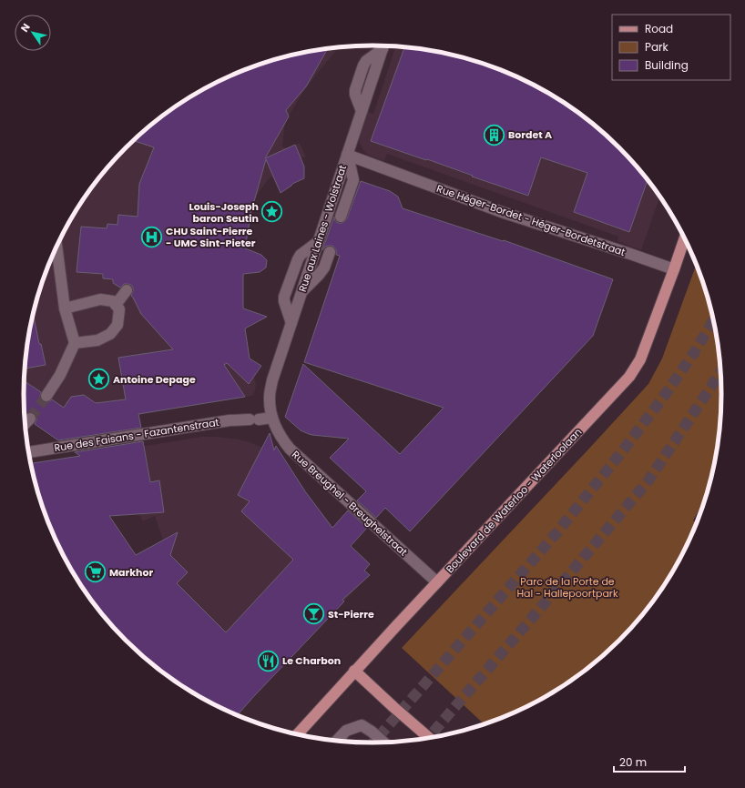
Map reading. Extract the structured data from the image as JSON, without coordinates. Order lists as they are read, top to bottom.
{
  "streets": {
    "main road": ["Boulevard de Waterloo - Waterloolaan"],
    "street": [
      "Rue Héger-Bordet - Héger-Bordetstraat",
      "Rue aux Laines - Wolstraat",
      "Rue des Faisans - Fazantenstraat",
      "Rue Breughel - Breughelstraat"
    ]
  },
  "crossings": [
    ["Rue Héger-Bordet - Héger-Bordetstraat", "Rue aux Laines - Wolstraat"],
    ["Rue Héger-Bordet - Héger-Bordetstraat", "Boulevard de Waterloo - Waterloolaan"],
    ["Rue aux Laines - Wolstraat", "Rue des Faisans - Fazantenstraat"],
    ["Rue aux Laines - Wolstraat", "Rue Breughel - Breughelstraat"],
    ["Rue des Faisans - Fazantenstraat", "Rue Breughel - Breughelstraat"],
    ["Boulevard de Waterloo - Waterloolaan", "Rue Breughel - Breughelstraat"]
  ],
  "parks": ["Parc de la Porte de Hal - Hallepoortpark"],
  "places": {
    "building": ["Bordet A"],
    "place": ["Louis-Joseph baron Seutin", "Antoine Depage"],
    "hospital": ["CHU Saint-Pierre - UMC Sint-Pieter"],
    "supermarket": ["Markhor"],
    "bar": ["St-Pierre"],
    "restaurant": ["Le Charbon"]
  },
  "legend": ["Road", "Park", "Building"],
  "scale_bar": "20 m",
  "north": "top left"
}
